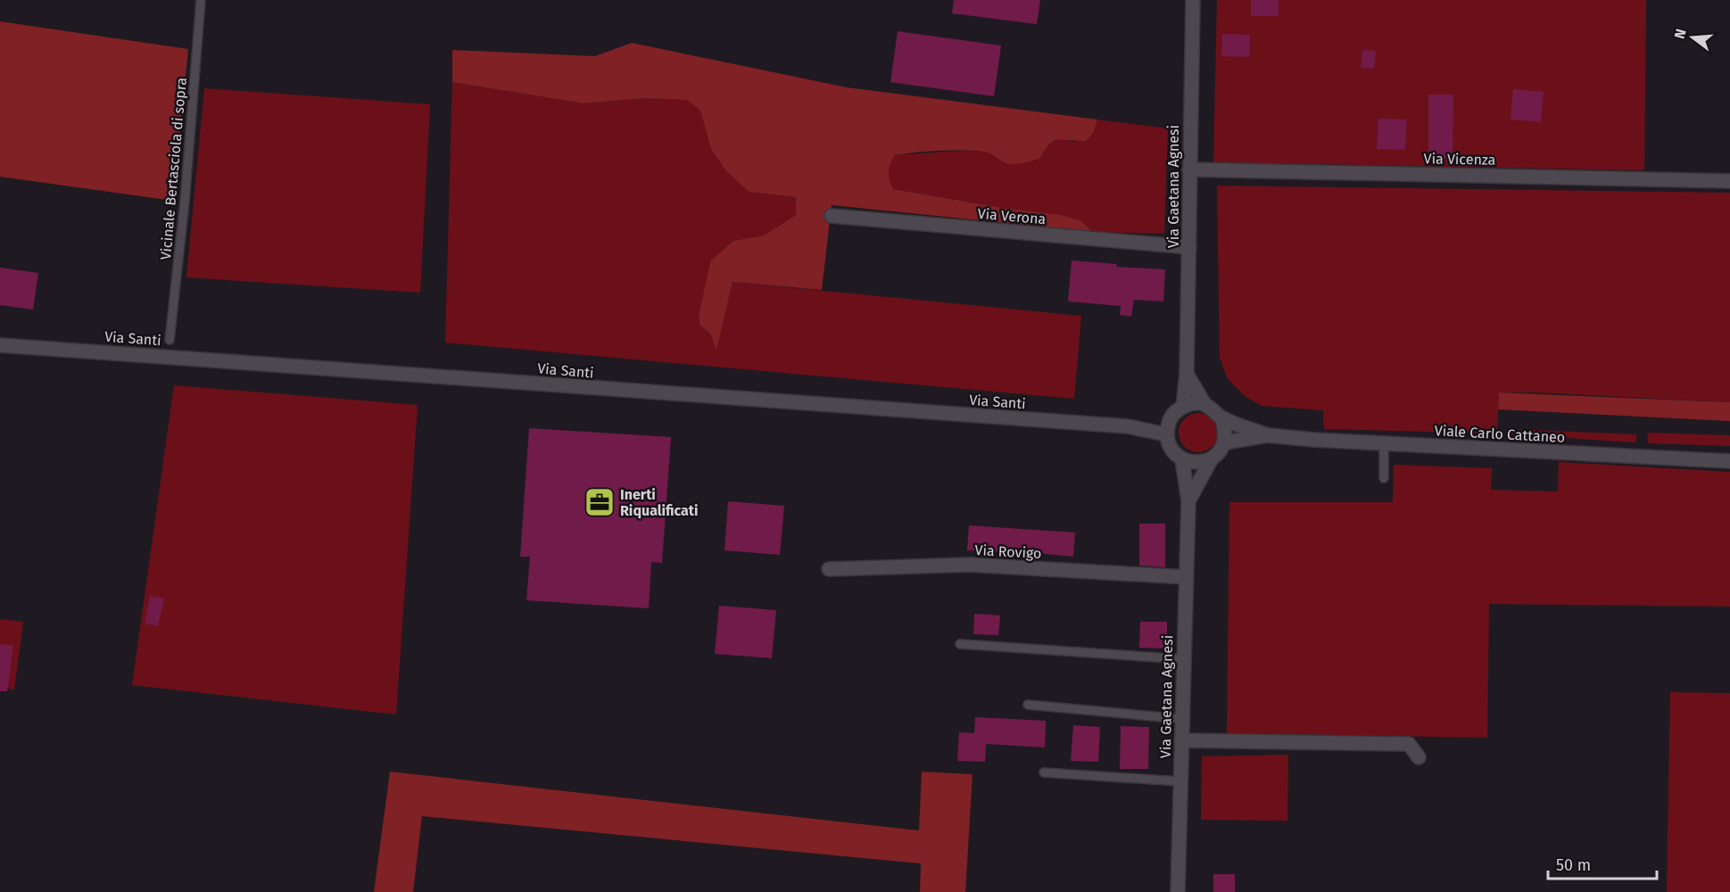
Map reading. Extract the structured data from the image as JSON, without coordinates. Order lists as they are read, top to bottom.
{
  "streets": {
    "street": [
      "Via Vicenza",
      "Via Gaetana Agnesi",
      "Via Verona",
      "Via Santi",
      "Viale Carlo Cattaneo",
      "Via Rovigo"
    ],
    "lane": ["Vicinale Bertasciola di sopra"]
  },
  "crossings": [
    ["Via Vicenza", "Via Gaetana Agnesi"],
    ["Via Gaetana Agnesi", "Via Verona"],
    ["Via Gaetana Agnesi", "Via Santi"],
    ["Via Gaetana Agnesi", "Viale Carlo Cattaneo"],
    ["Via Gaetana Agnesi", "Via Rovigo"],
    ["Via Santi", "Viale Carlo Cattaneo"]
  ],
  "places": {
    "office": ["Inerti Riqualificati"]
  },
  "scale_bar": "50 m",
  "north": "left"
}
